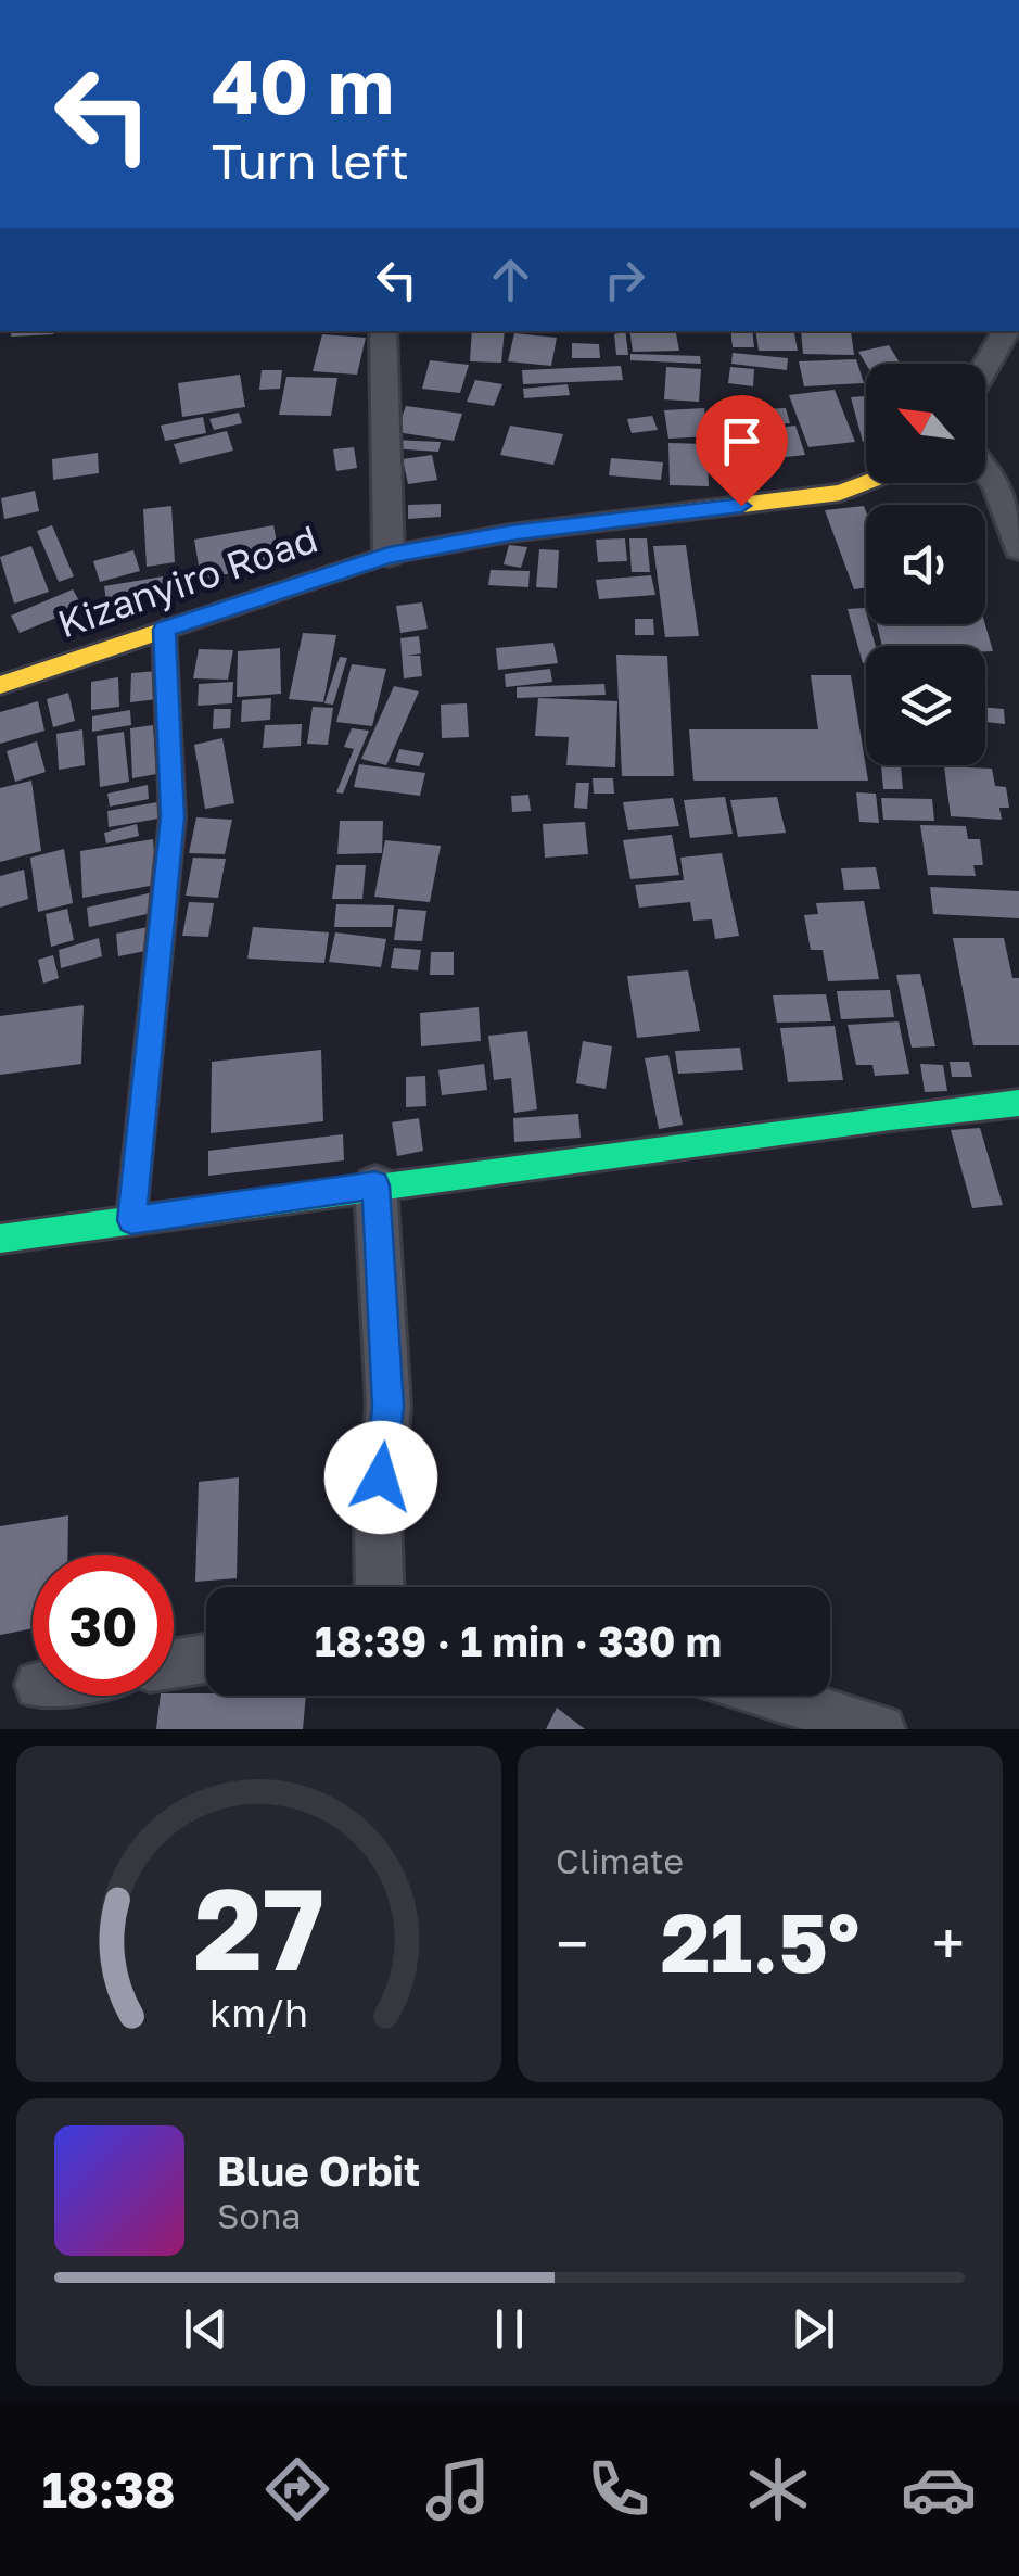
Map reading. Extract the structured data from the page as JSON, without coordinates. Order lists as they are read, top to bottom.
{
  "streets": {
    "street": ["Kizanyiro Road"]
  },
  "north": "top left",
  "page": {
    "turn": ["40 m", "Turn left"],
    "limit": "30",
    "trip": "18:39 · 1 min · 330 m",
    "tile": "Climate",
    "heat": ["−", "21.5°", "+"],
    "song": ["Blue Orbit", "Sona"],
    "tabs": "18:38",
    "gauge": ["27", "km/h"]
  }
}
